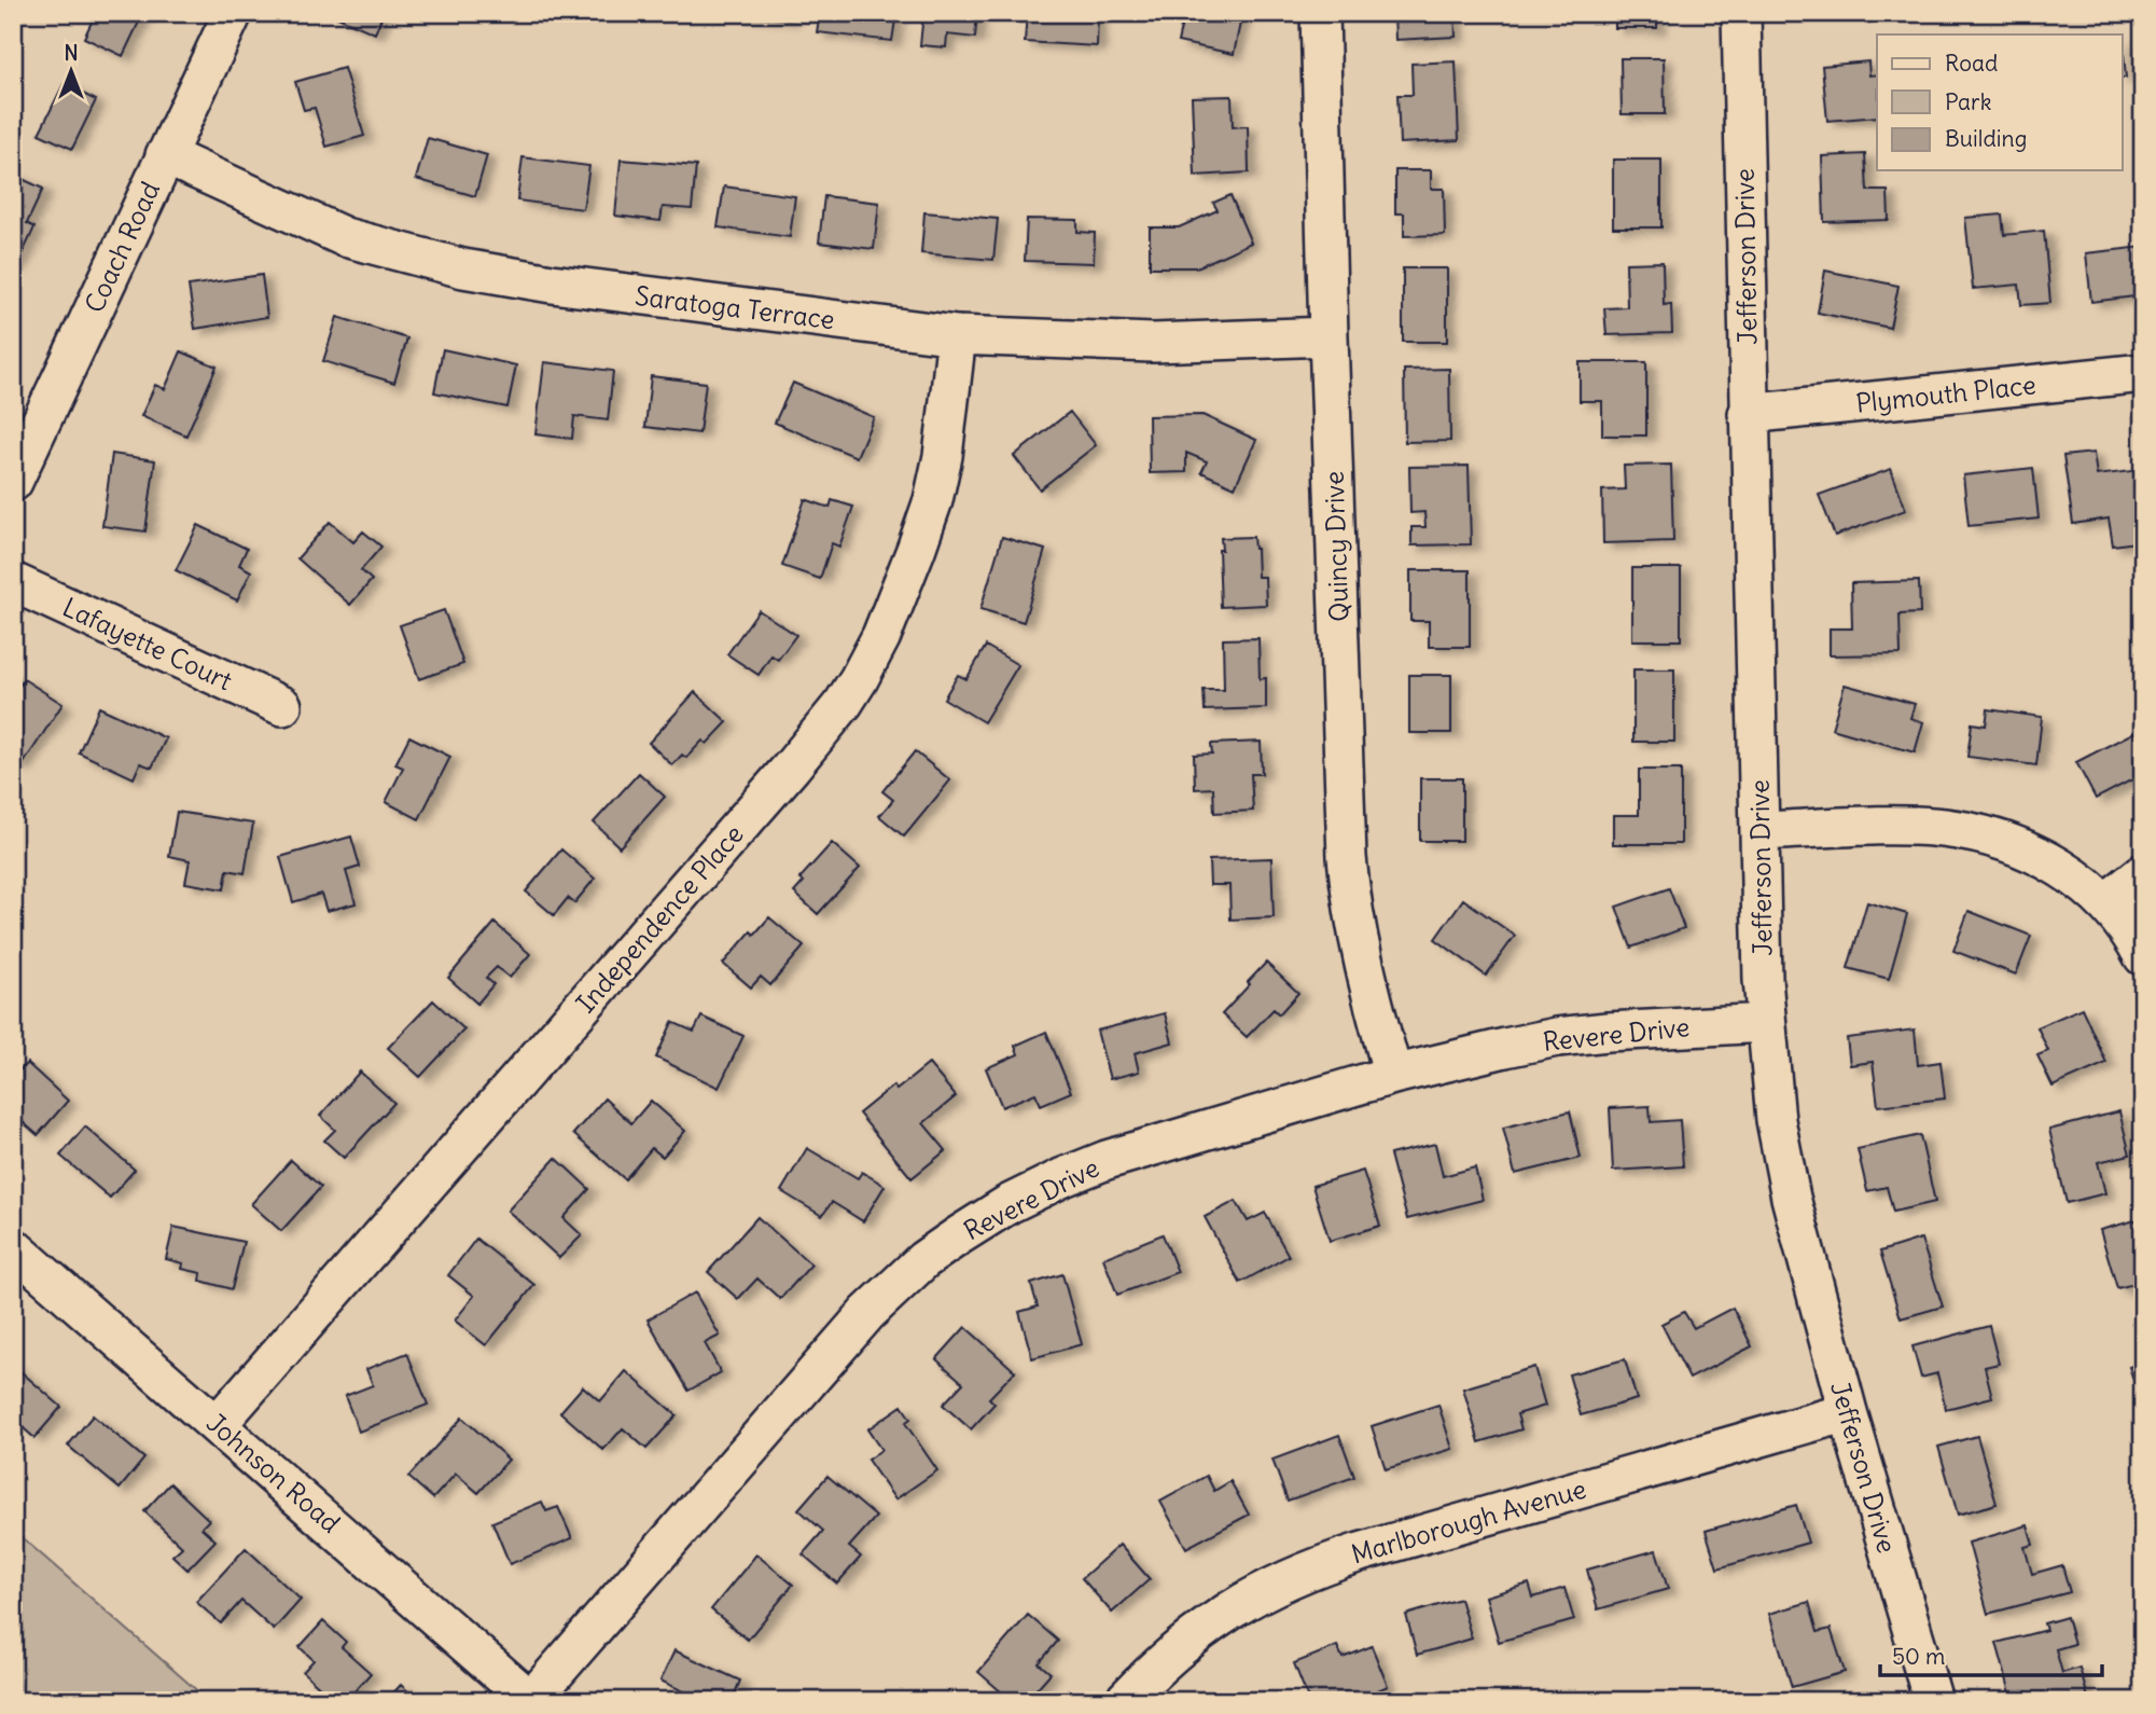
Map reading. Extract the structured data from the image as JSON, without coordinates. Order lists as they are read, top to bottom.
{
  "streets": {
    "street": [
      "Coach Road",
      "Jefferson Drive",
      "Saratoga Terrace",
      "Plymouth Place",
      "Quincy Drive",
      "Lafayette Court",
      "Independence Place",
      "Revere Drive",
      "Johnson Road",
      "Marlborough Avenue"
    ]
  },
  "crossings": [
    ["Coach Road", "Saratoga Terrace"],
    ["Jefferson Drive", "Plymouth Place"],
    ["Jefferson Drive", "Revere Drive"],
    ["Jefferson Drive", "Marlborough Avenue"],
    ["Saratoga Terrace", "Quincy Drive"],
    ["Saratoga Terrace", "Independence Place"],
    ["Quincy Drive", "Revere Drive"],
    ["Independence Place", "Johnson Road"],
    ["Revere Drive", "Johnson Road"]
  ],
  "legend": ["Road", "Park", "Building"],
  "scale_bar": "50 m",
  "north": "top"
}
